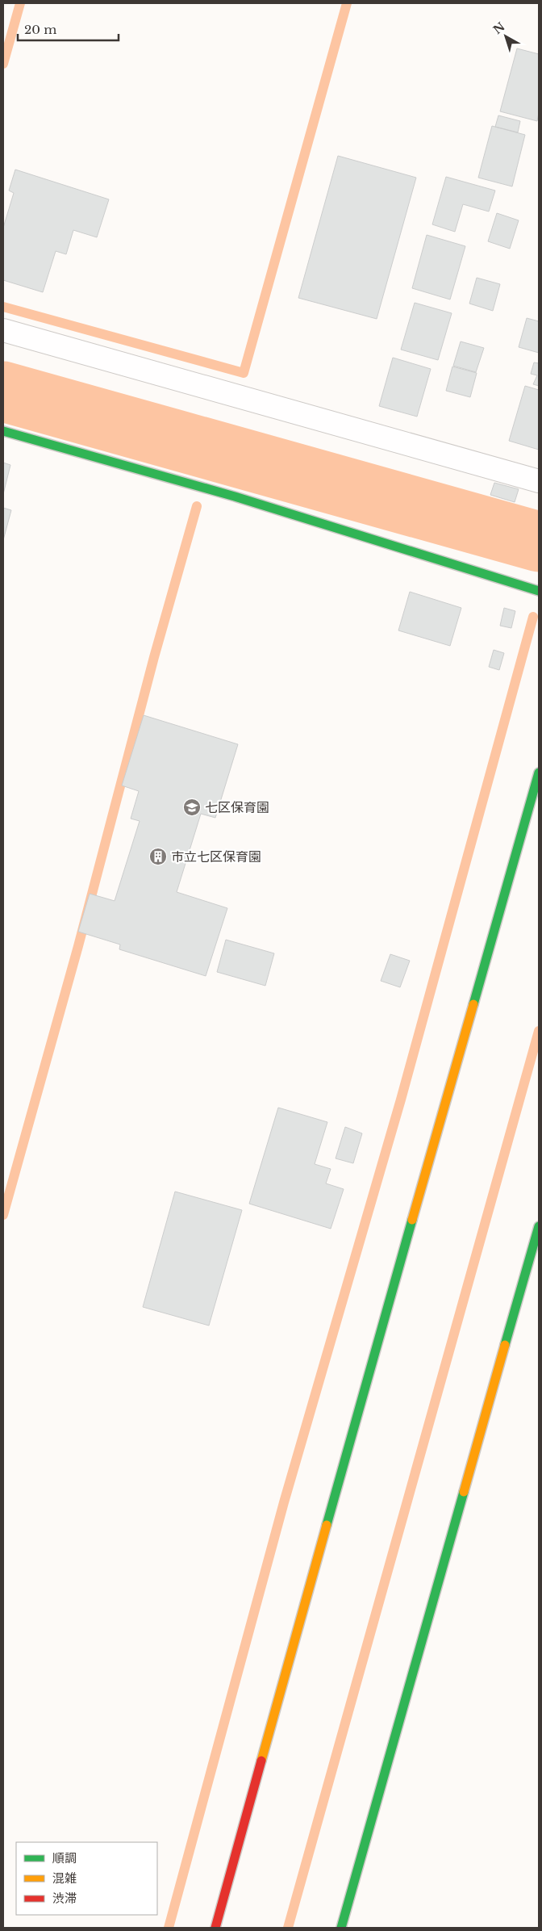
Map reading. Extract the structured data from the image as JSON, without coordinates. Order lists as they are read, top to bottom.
{
  "places": {
    "school or university": ["七区保育園"],
    "building": ["市立七区保育園"]
  },
  "legend": ["順調", "混雑", "渋滞"],
  "scale_bar": "20 m",
  "north": "top left"
}
